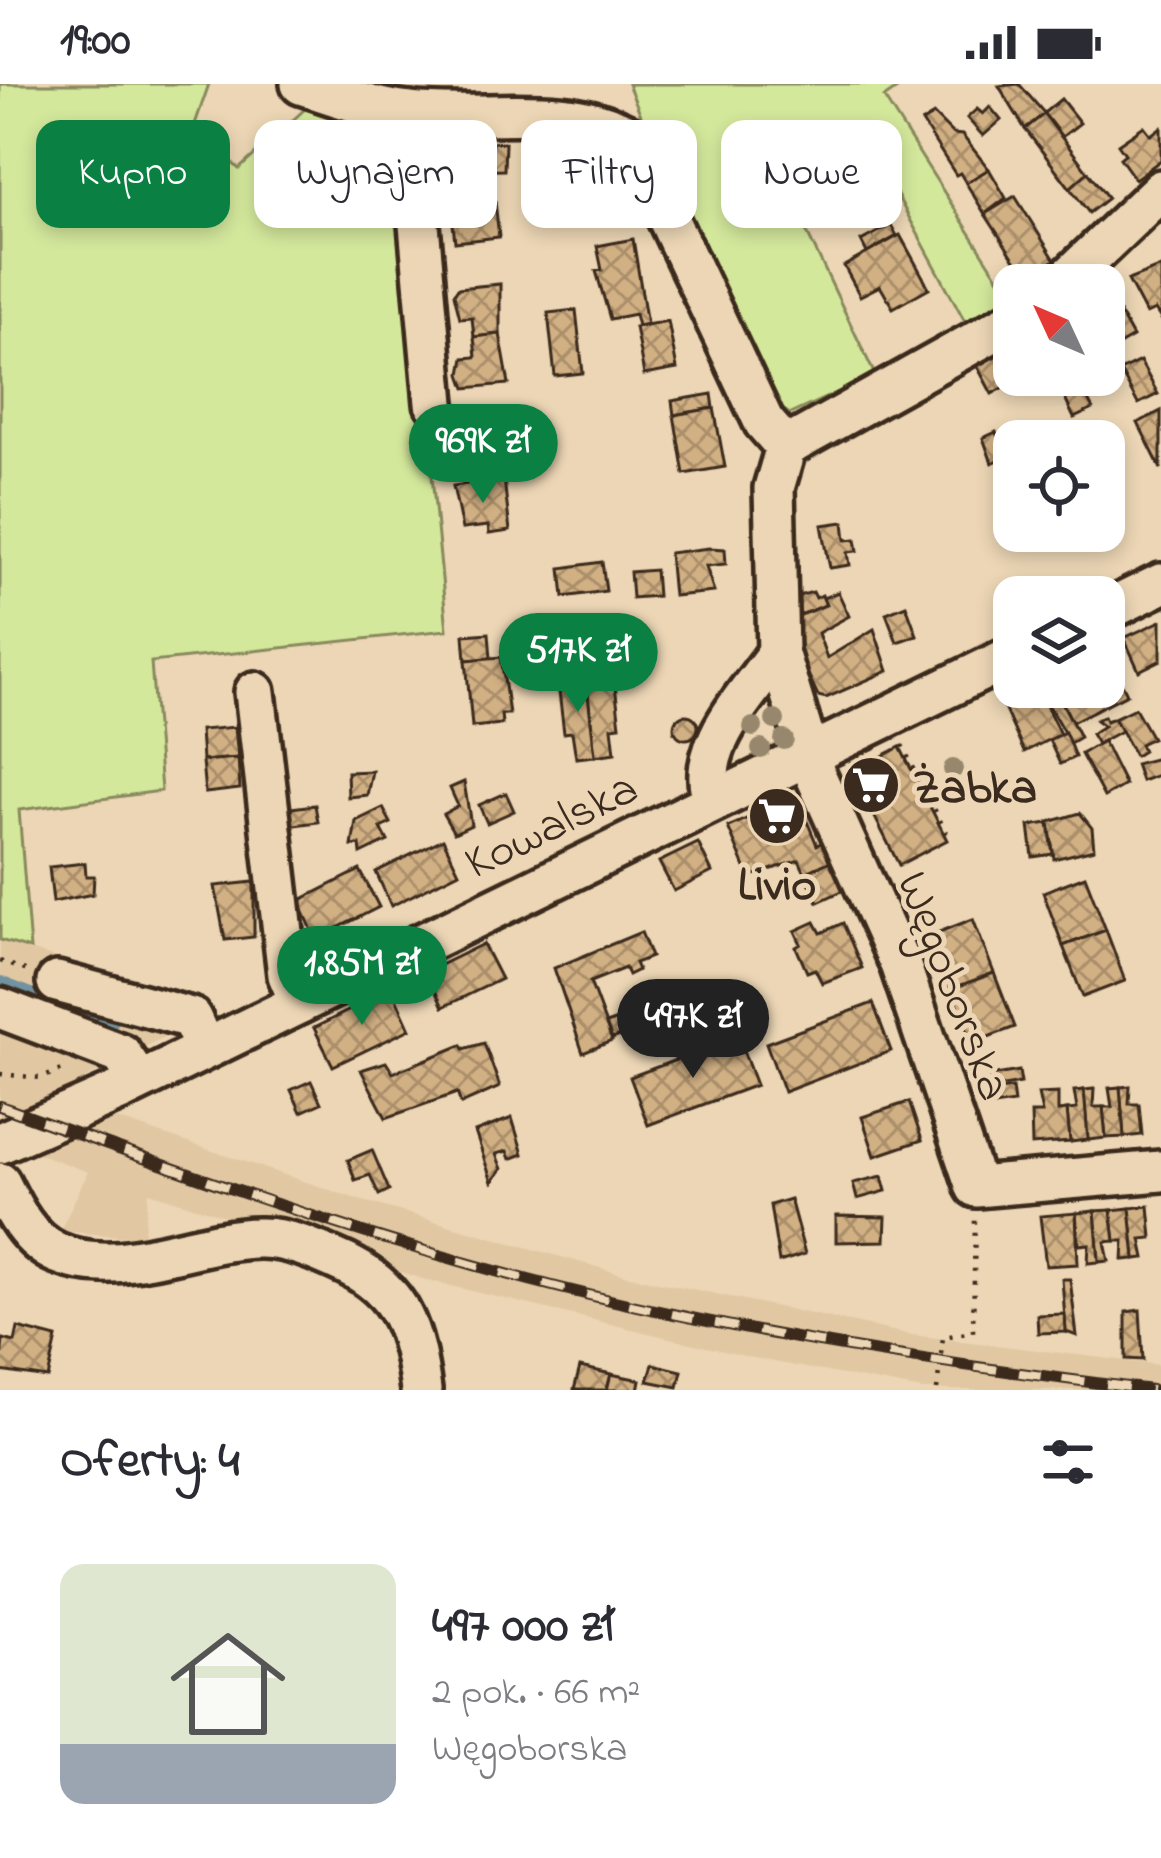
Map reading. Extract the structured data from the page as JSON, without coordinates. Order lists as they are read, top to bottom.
{
  "streets": {
    "street": ["Kowalska", "Węgoborska"]
  },
  "crossings": [
    ["Kowalska", "Węgoborska"]
  ],
  "places": {
    "supermarket": ["Żabka", "Livio"]
  },
  "north": "top left",
  "page": {
    "status": "19:00",
    "chip": [
      "Kupno",
      "Wynajem",
      "Filtry",
      "Nowe"
    ],
    "price": [
      "969K zł",
      "517K zł",
      "1.85M zł",
      "497K zł"
    ],
    "heading": "Oferty: 4",
    "list": [
      {
        "name": "497 000 zł",
        "note": "2 pok. · 66 m² · Węgoborska"
      }
    ]
  }
}
